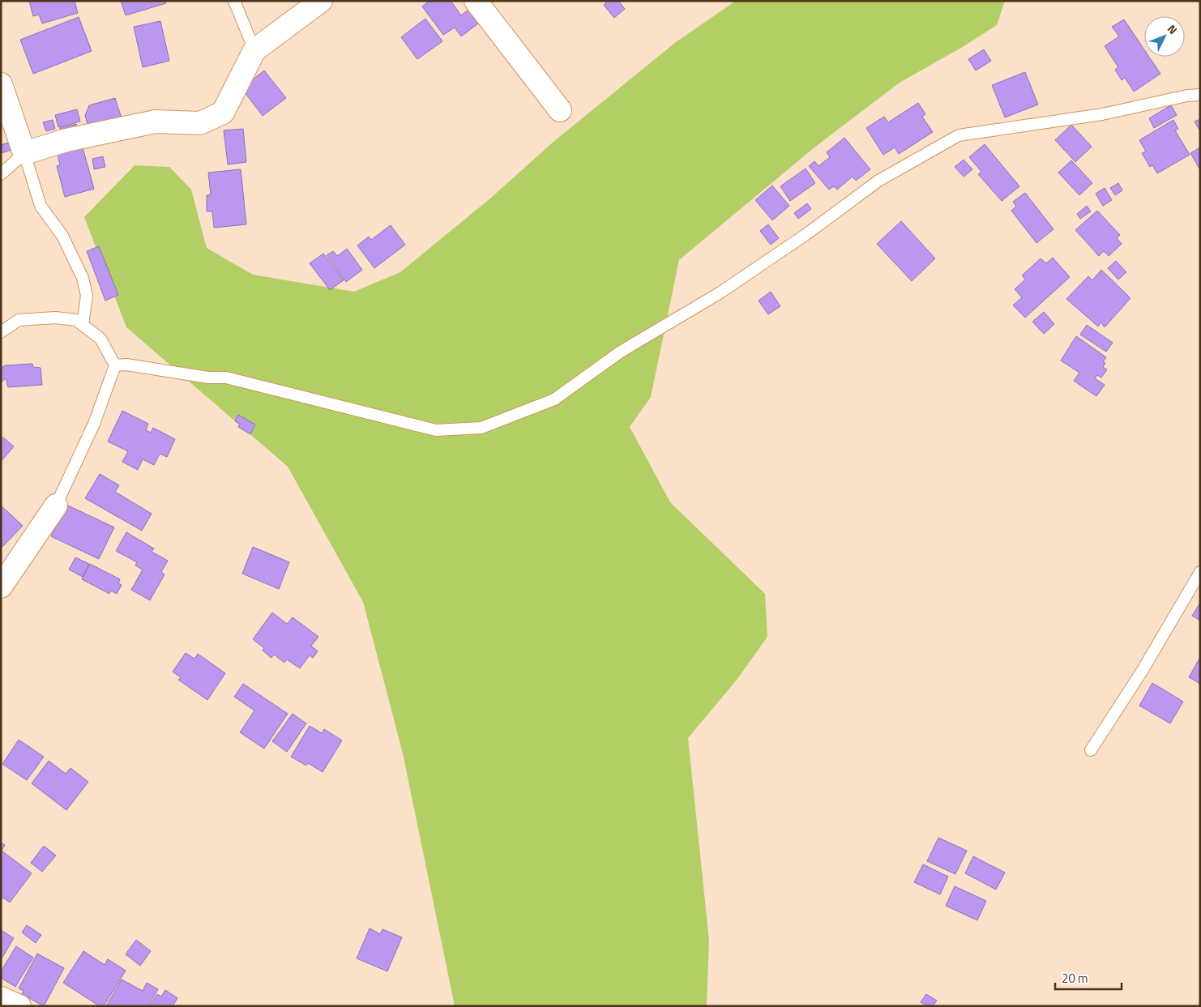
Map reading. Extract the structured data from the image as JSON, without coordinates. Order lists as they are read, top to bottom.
{
  "scale_bar": "20 m",
  "north": "top right"
}
